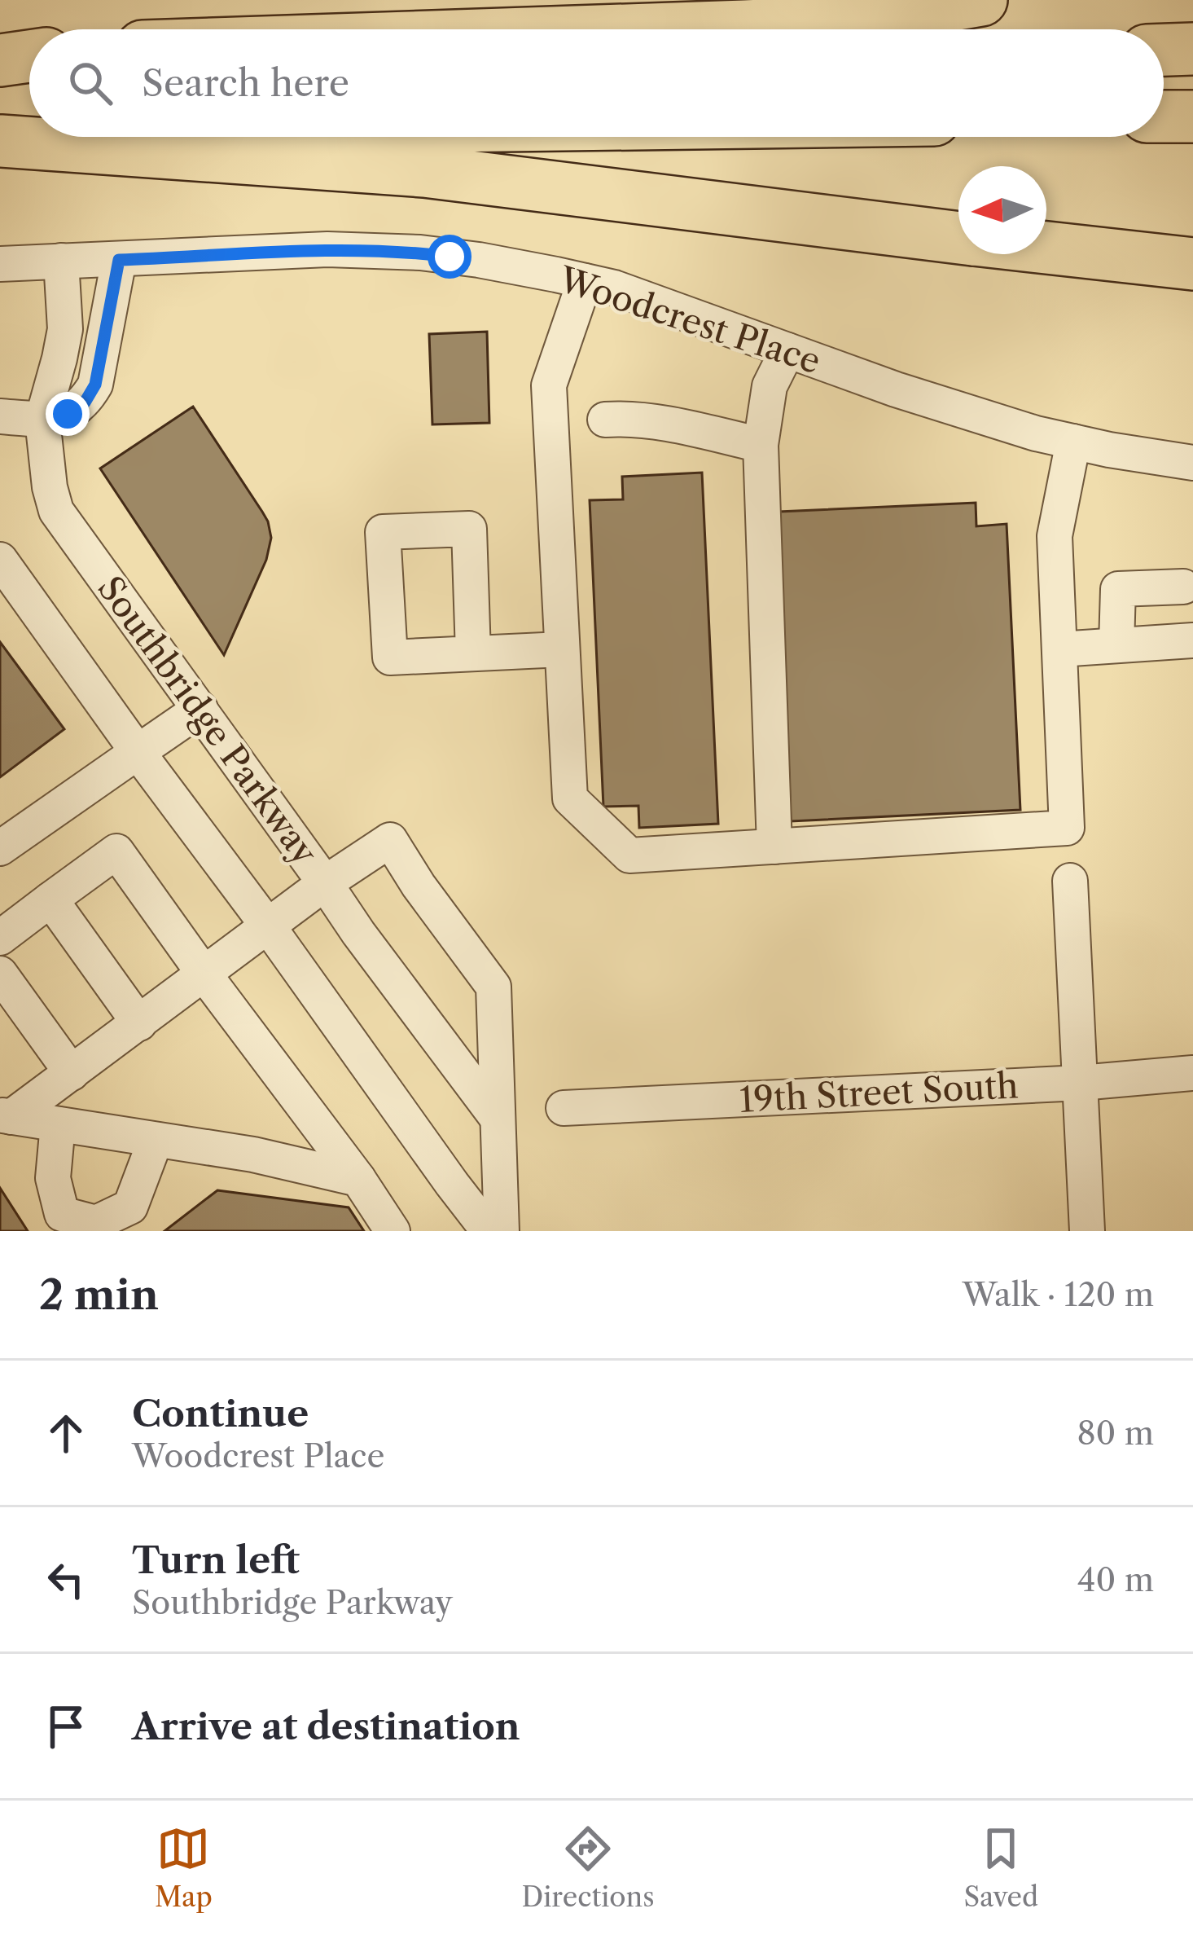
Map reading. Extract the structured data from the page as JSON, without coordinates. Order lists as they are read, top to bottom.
{
  "streets": {
    "street": ["Woodcrest Place", "Southbridge Parkway", "19th Street South"]
  },
  "crossings": [
    ["Woodcrest Place", "Southbridge Parkway"]
  ],
  "north": "left",
  "page": {
    "search": "Search here",
    "heading": ["2 min", "Walk · 120 m"],
    "list": [
      ["Continue", "Woodcrest Place", "80 m"],
      ["Turn left", "Southbridge Parkway", "40 m"],
      "Arrive at destination"
    ],
    "nav": ["Map", "Directions", "Saved"]
  }
}
